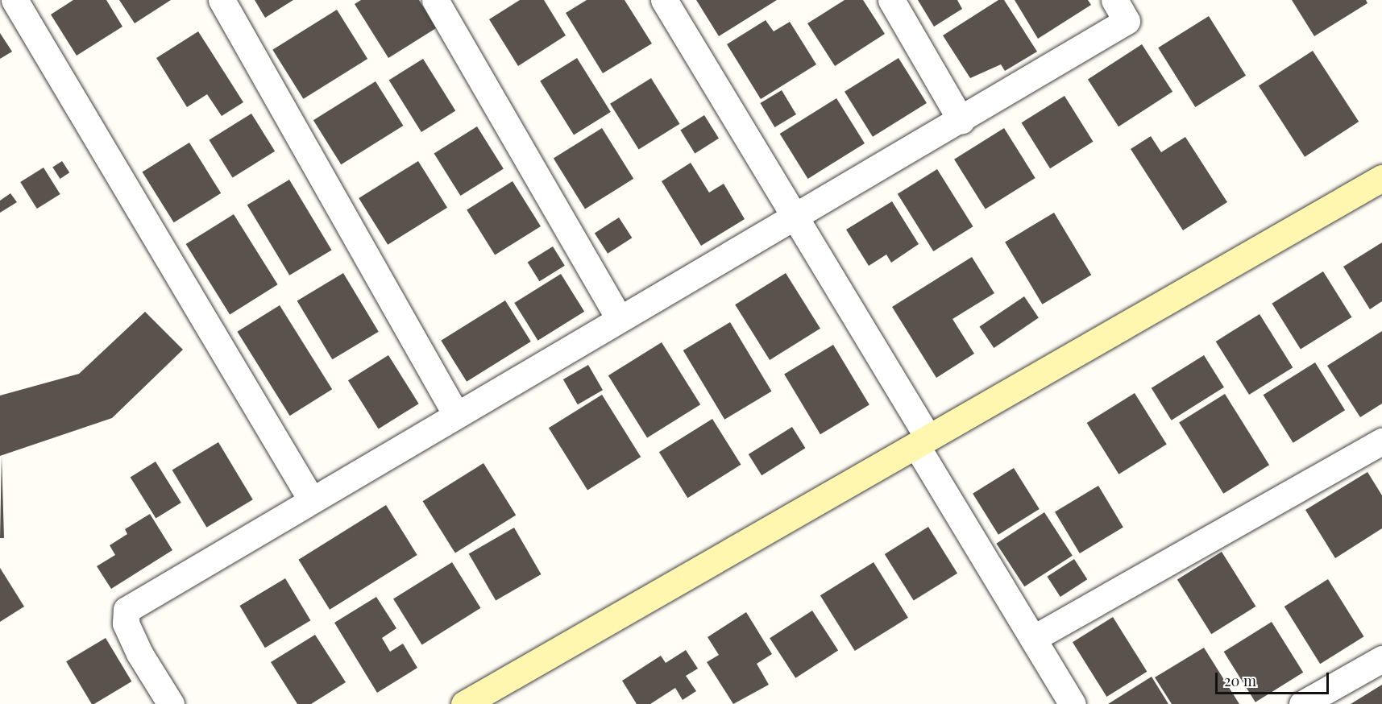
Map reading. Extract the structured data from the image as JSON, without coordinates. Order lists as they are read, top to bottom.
{
  "scale_bar": "20 m"
}
